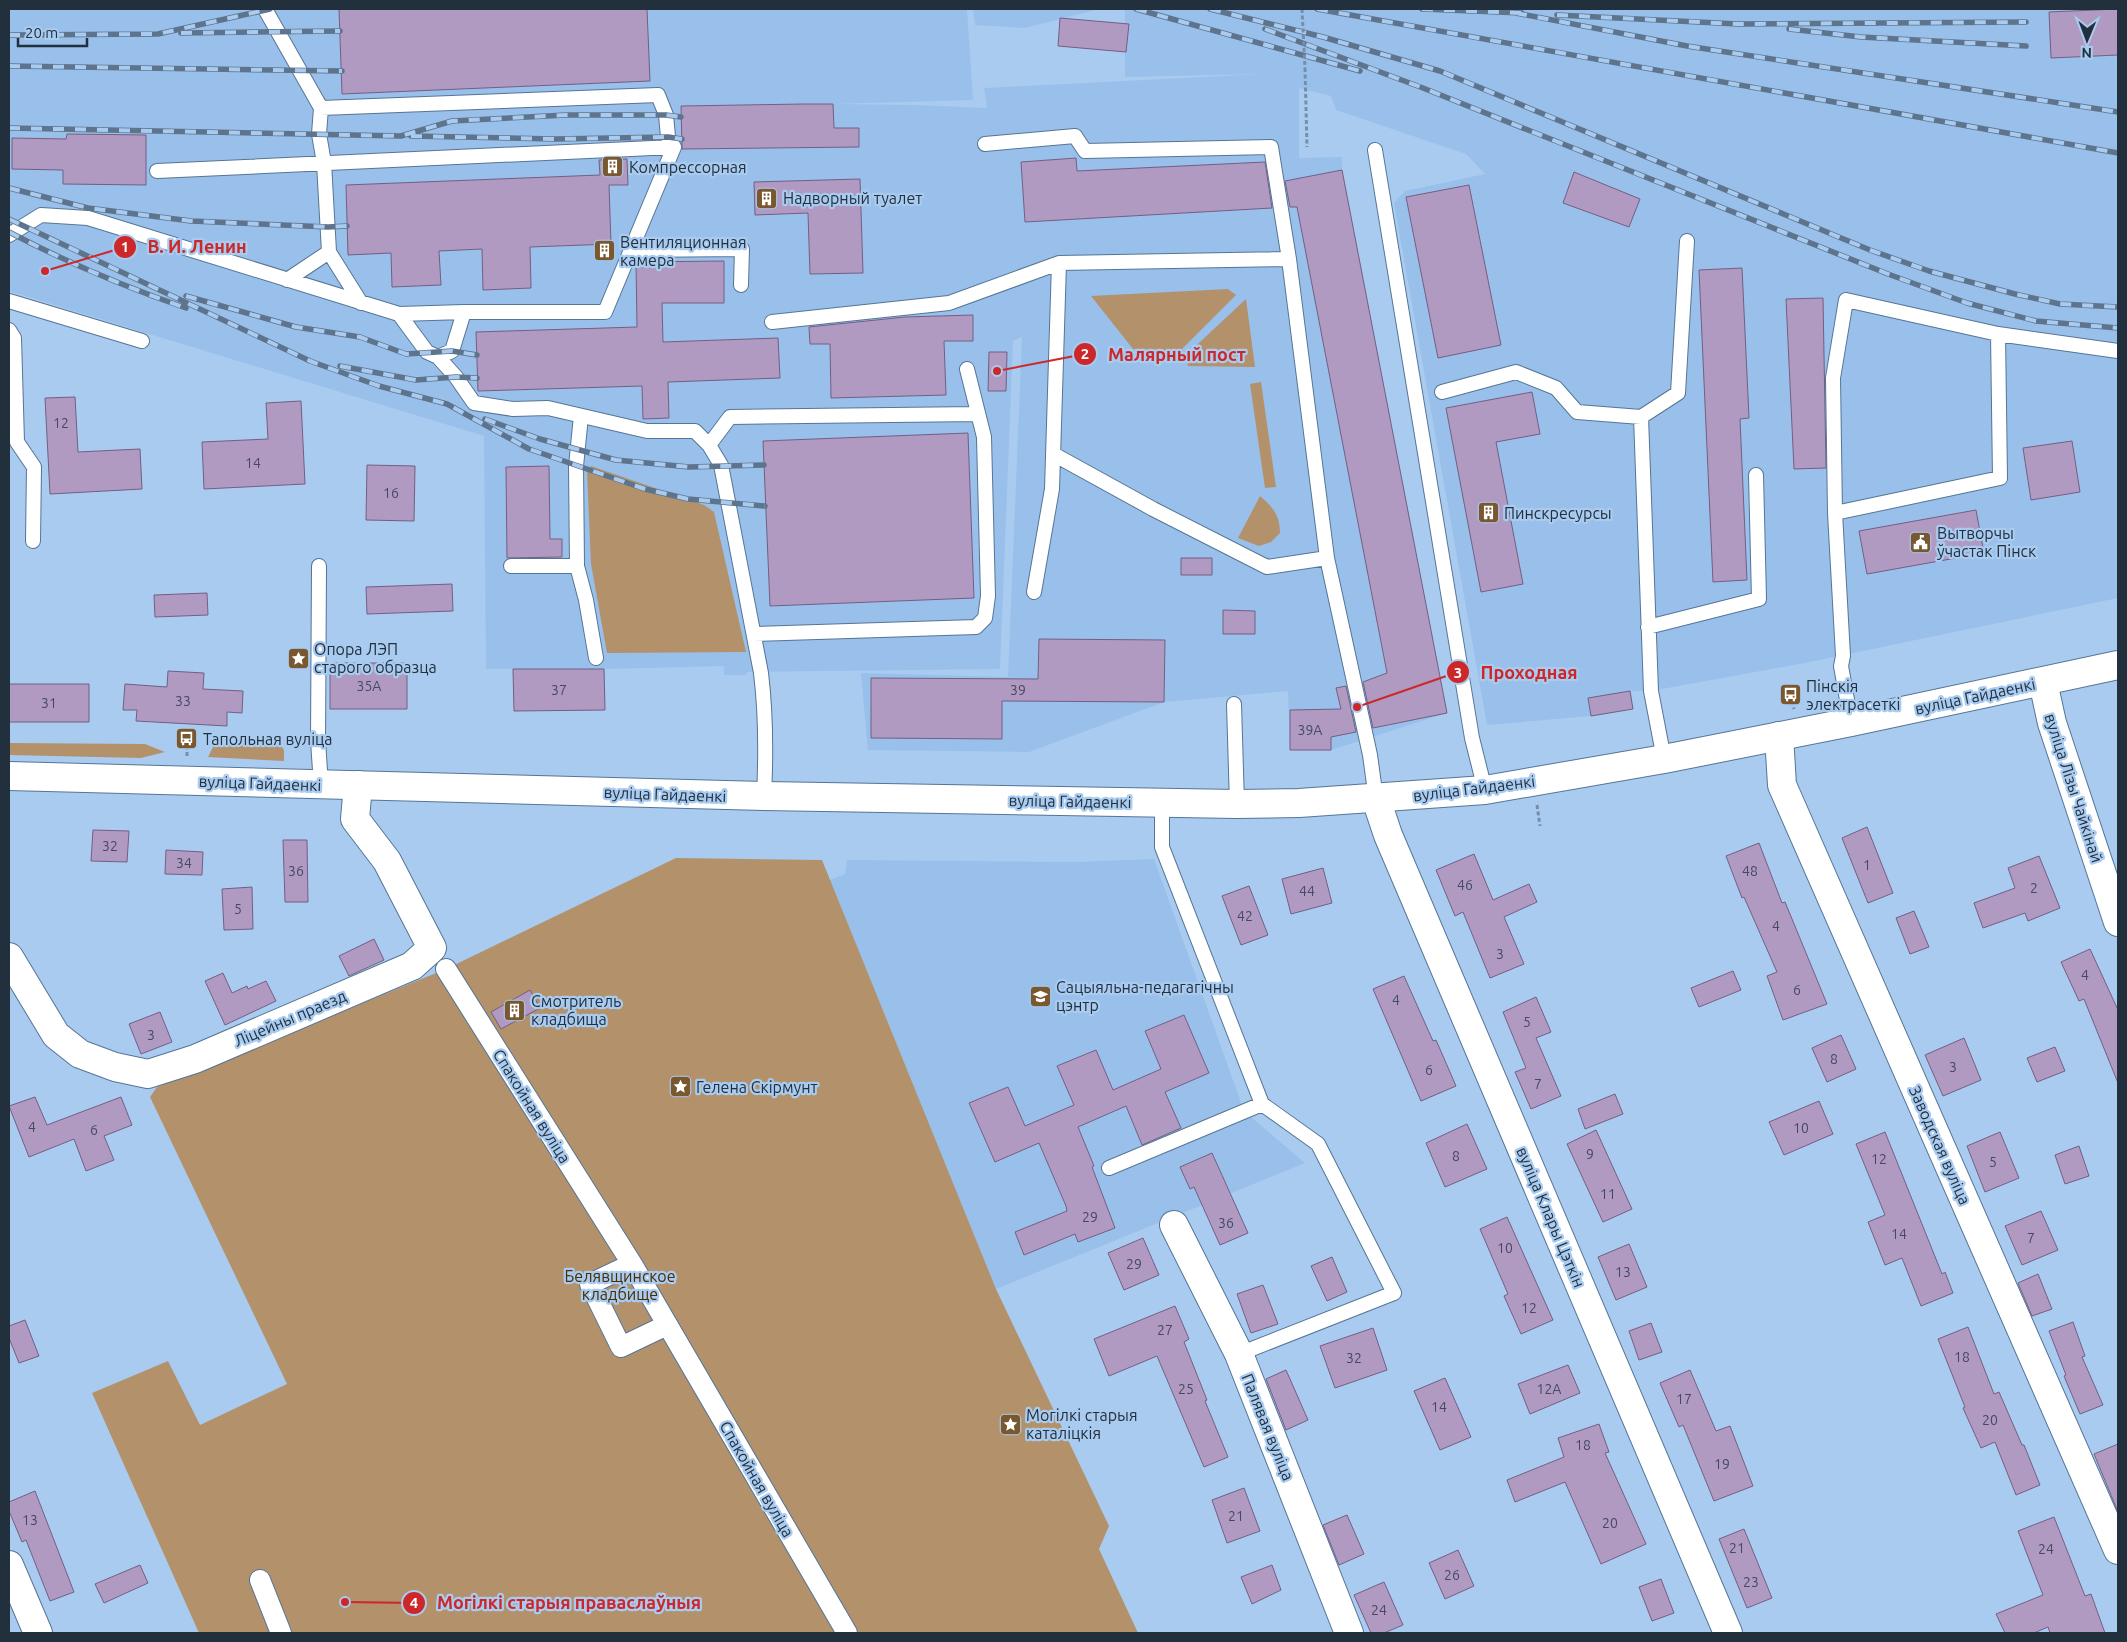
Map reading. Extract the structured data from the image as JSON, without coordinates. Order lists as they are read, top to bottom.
{
  "streets": {
    "street": [
      "вуліца Гайдаенкі",
      "вуліца Лізы Чайкінай",
      "Ліцейны праезд",
      "Спакойная вуліца",
      "Заводская вуліца",
      "вуліца Клары Цэткін",
      "Палявая вуліца"
    ]
  },
  "crossings": [
    ["вуліца Гайдаенкі", "вуліца Лізы Чайкінай"],
    ["вуліца Гайдаенкі", "Заводская вуліца"],
    ["вуліца Гайдаенкі", "вуліца Клары Цэткін"],
    ["Ліцейны праезд", "Спакойная вуліца"]
  ],
  "parks": ["Белявщинское кладбище"],
  "places": {
    "building": [
      "Компрессорная",
      "Надворный туалет",
      "Вентиляционная камера",
      "Пинскресурсы",
      "Смотритель кладбища"
    ],
    "other": [
      "В. И. Ленин",
      "Малярный пост",
      "Проходная",
      "Могілкі старыя праваслаўныя"
    ],
    "public building": ["Вытворчы ўчастак Пінск"],
    "place": ["Опора ЛЭП старого образца", "Гелена Скірмунт", "Могілкі старыя каталіцкія"],
    "bus stop": ["Пінскія электрасеткі", "Тапольная вуліца"],
    "school or university": ["Сацыяльна-педагагічны цэнтр"]
  },
  "house_numbers": [
    "12",
    "14",
    "16",
    "35А",
    "37",
    "39",
    "33",
    "31",
    "39А",
    "32",
    "34",
    "1",
    "36",
    "48",
    "46",
    "2",
    "44",
    "5",
    "42",
    "4",
    "3",
    "4",
    "6",
    "4",
    "5",
    "3",
    "8",
    "3",
    "6",
    "7",
    "4",
    "10",
    "6",
    "9",
    "8",
    "12",
    "5",
    "11",
    "29",
    "36",
    "14",
    "7",
    "10",
    "29",
    "13",
    "12",
    "27",
    "18",
    "32",
    "25",
    "12А",
    "17",
    "14",
    "20",
    "18",
    "19",
    "21",
    "13",
    "20",
    "21",
    "24",
    "26",
    "23",
    "24"
  ],
  "scale_bar": "20 m",
  "north": "bottom"
}
